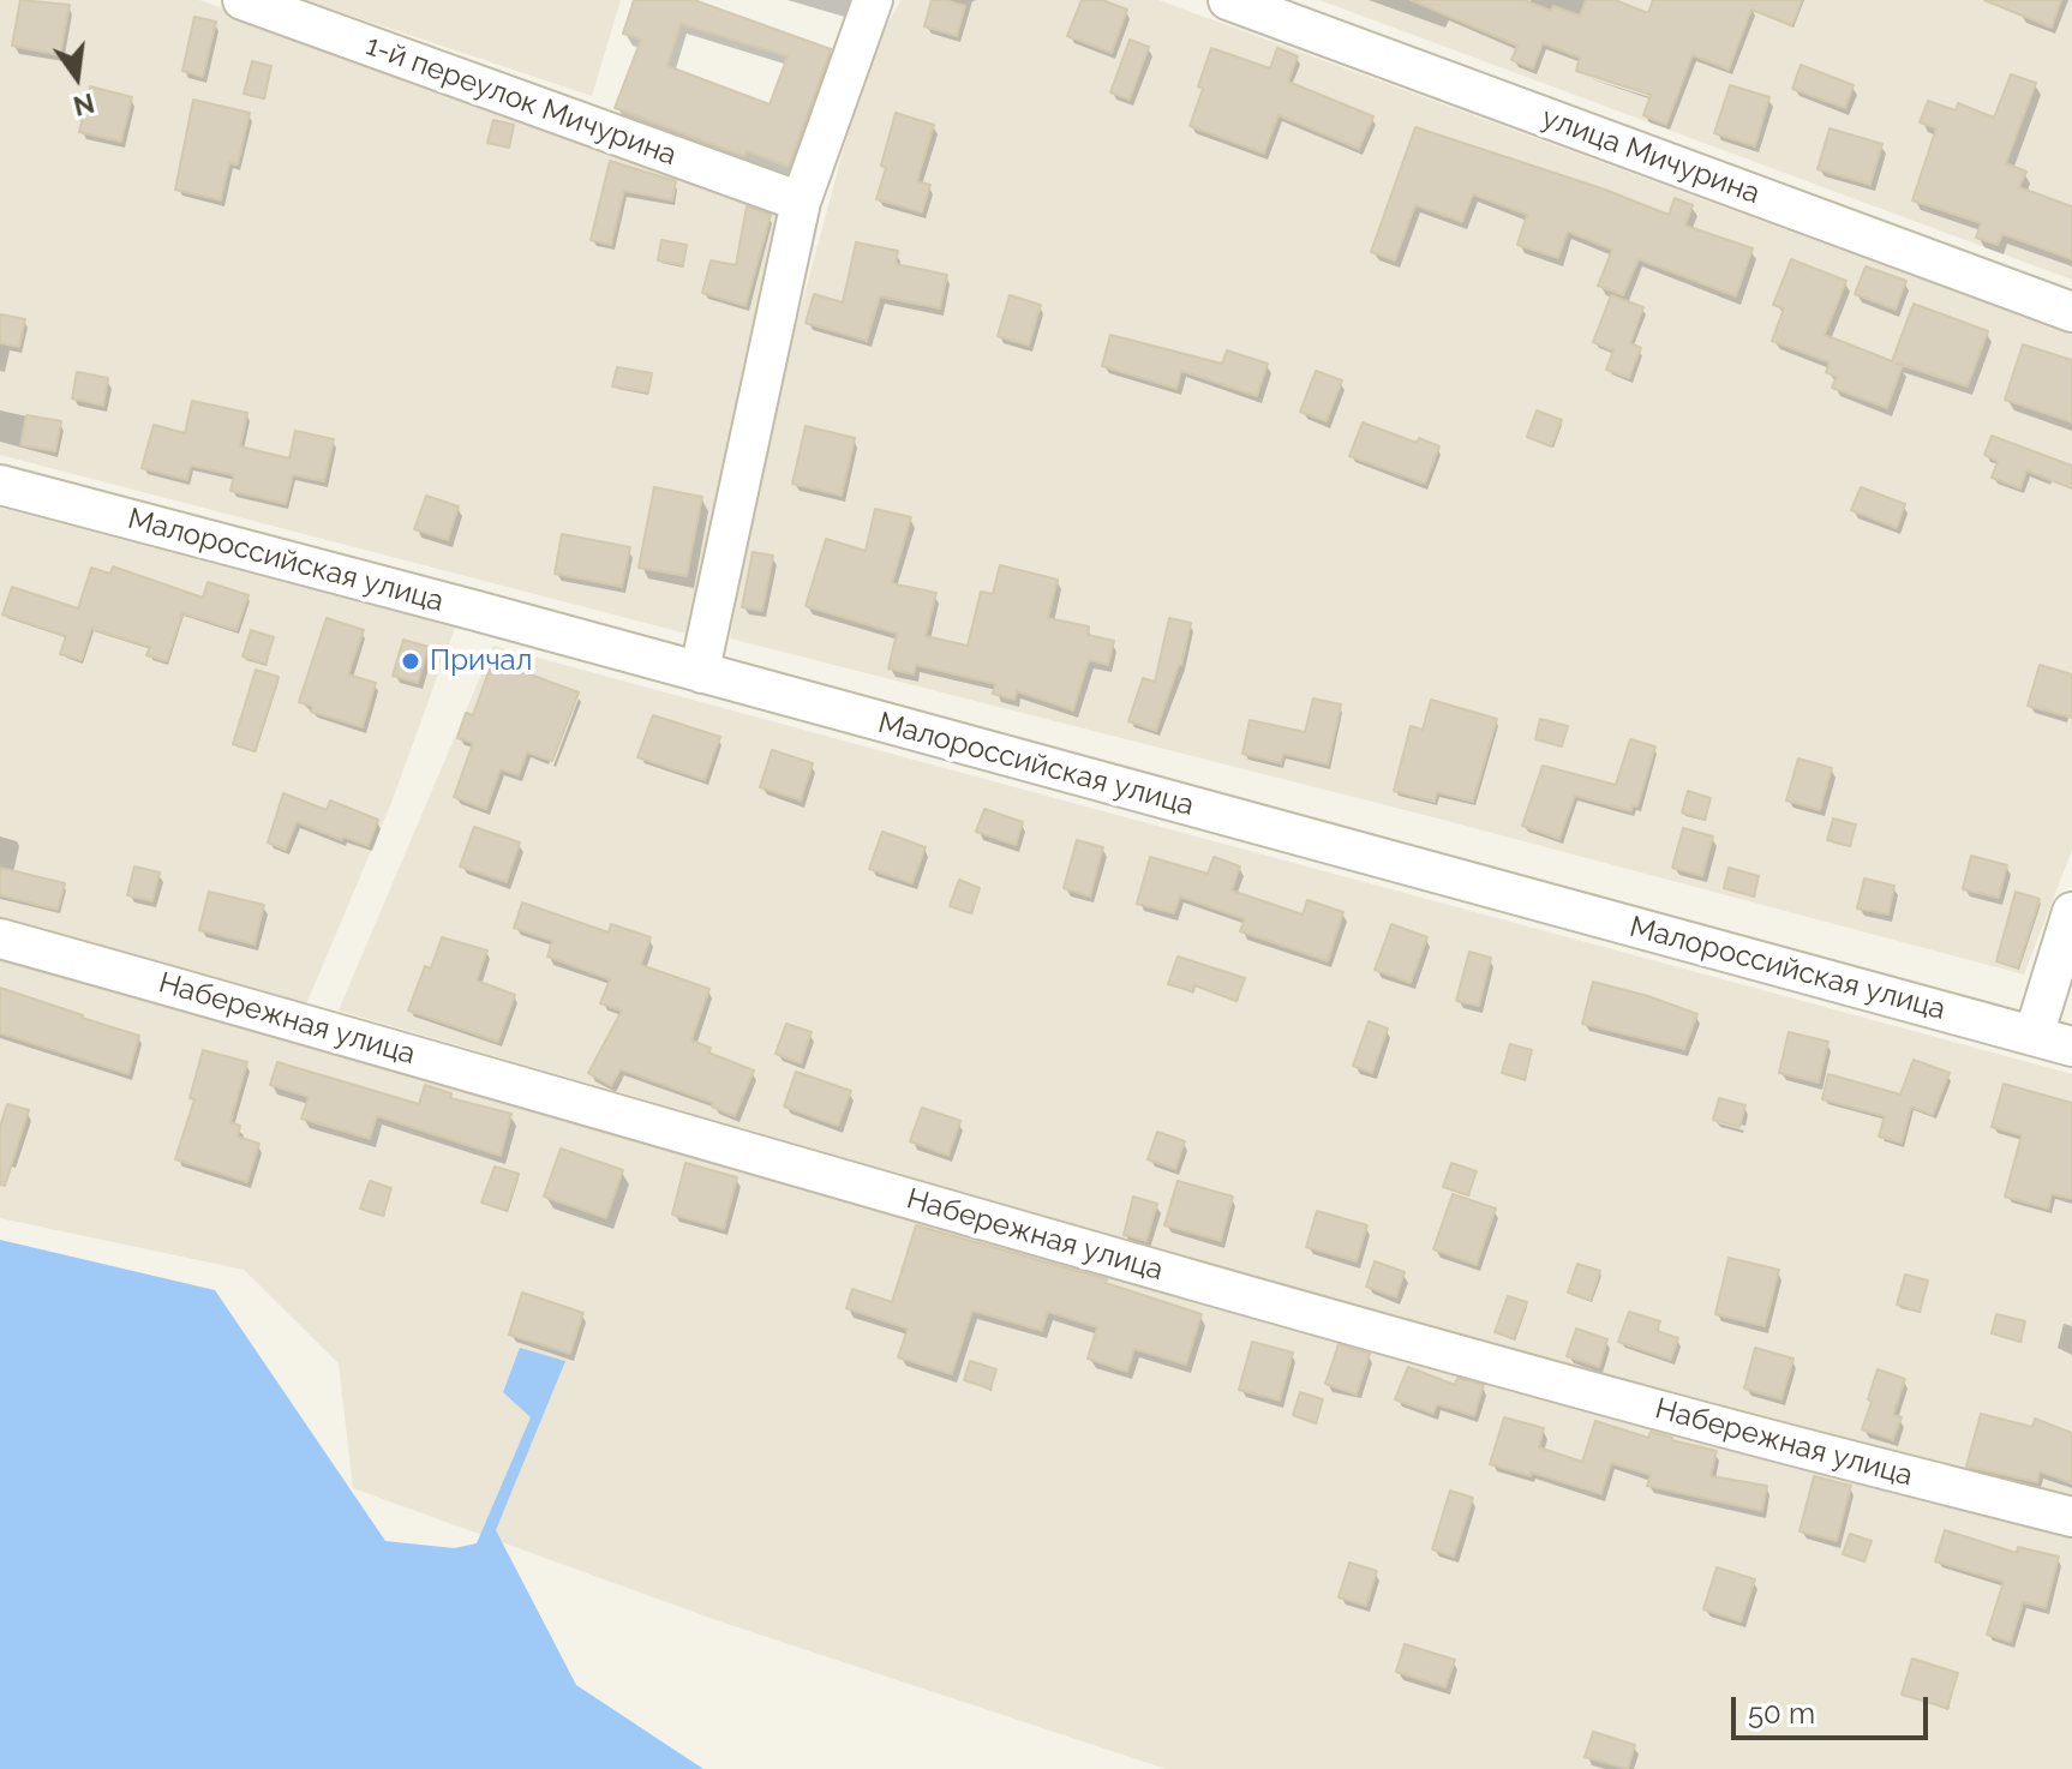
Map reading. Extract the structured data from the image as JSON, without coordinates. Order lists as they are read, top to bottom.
{
  "streets": {
    "street": [
      "1-й переулок Мичурина",
      "улица Мичурина",
      "Малороссийская улица",
      "Набережная улица"
    ]
  },
  "places": ["Причал"],
  "scale_bar": "50 m",
  "north": "bottom"
}
